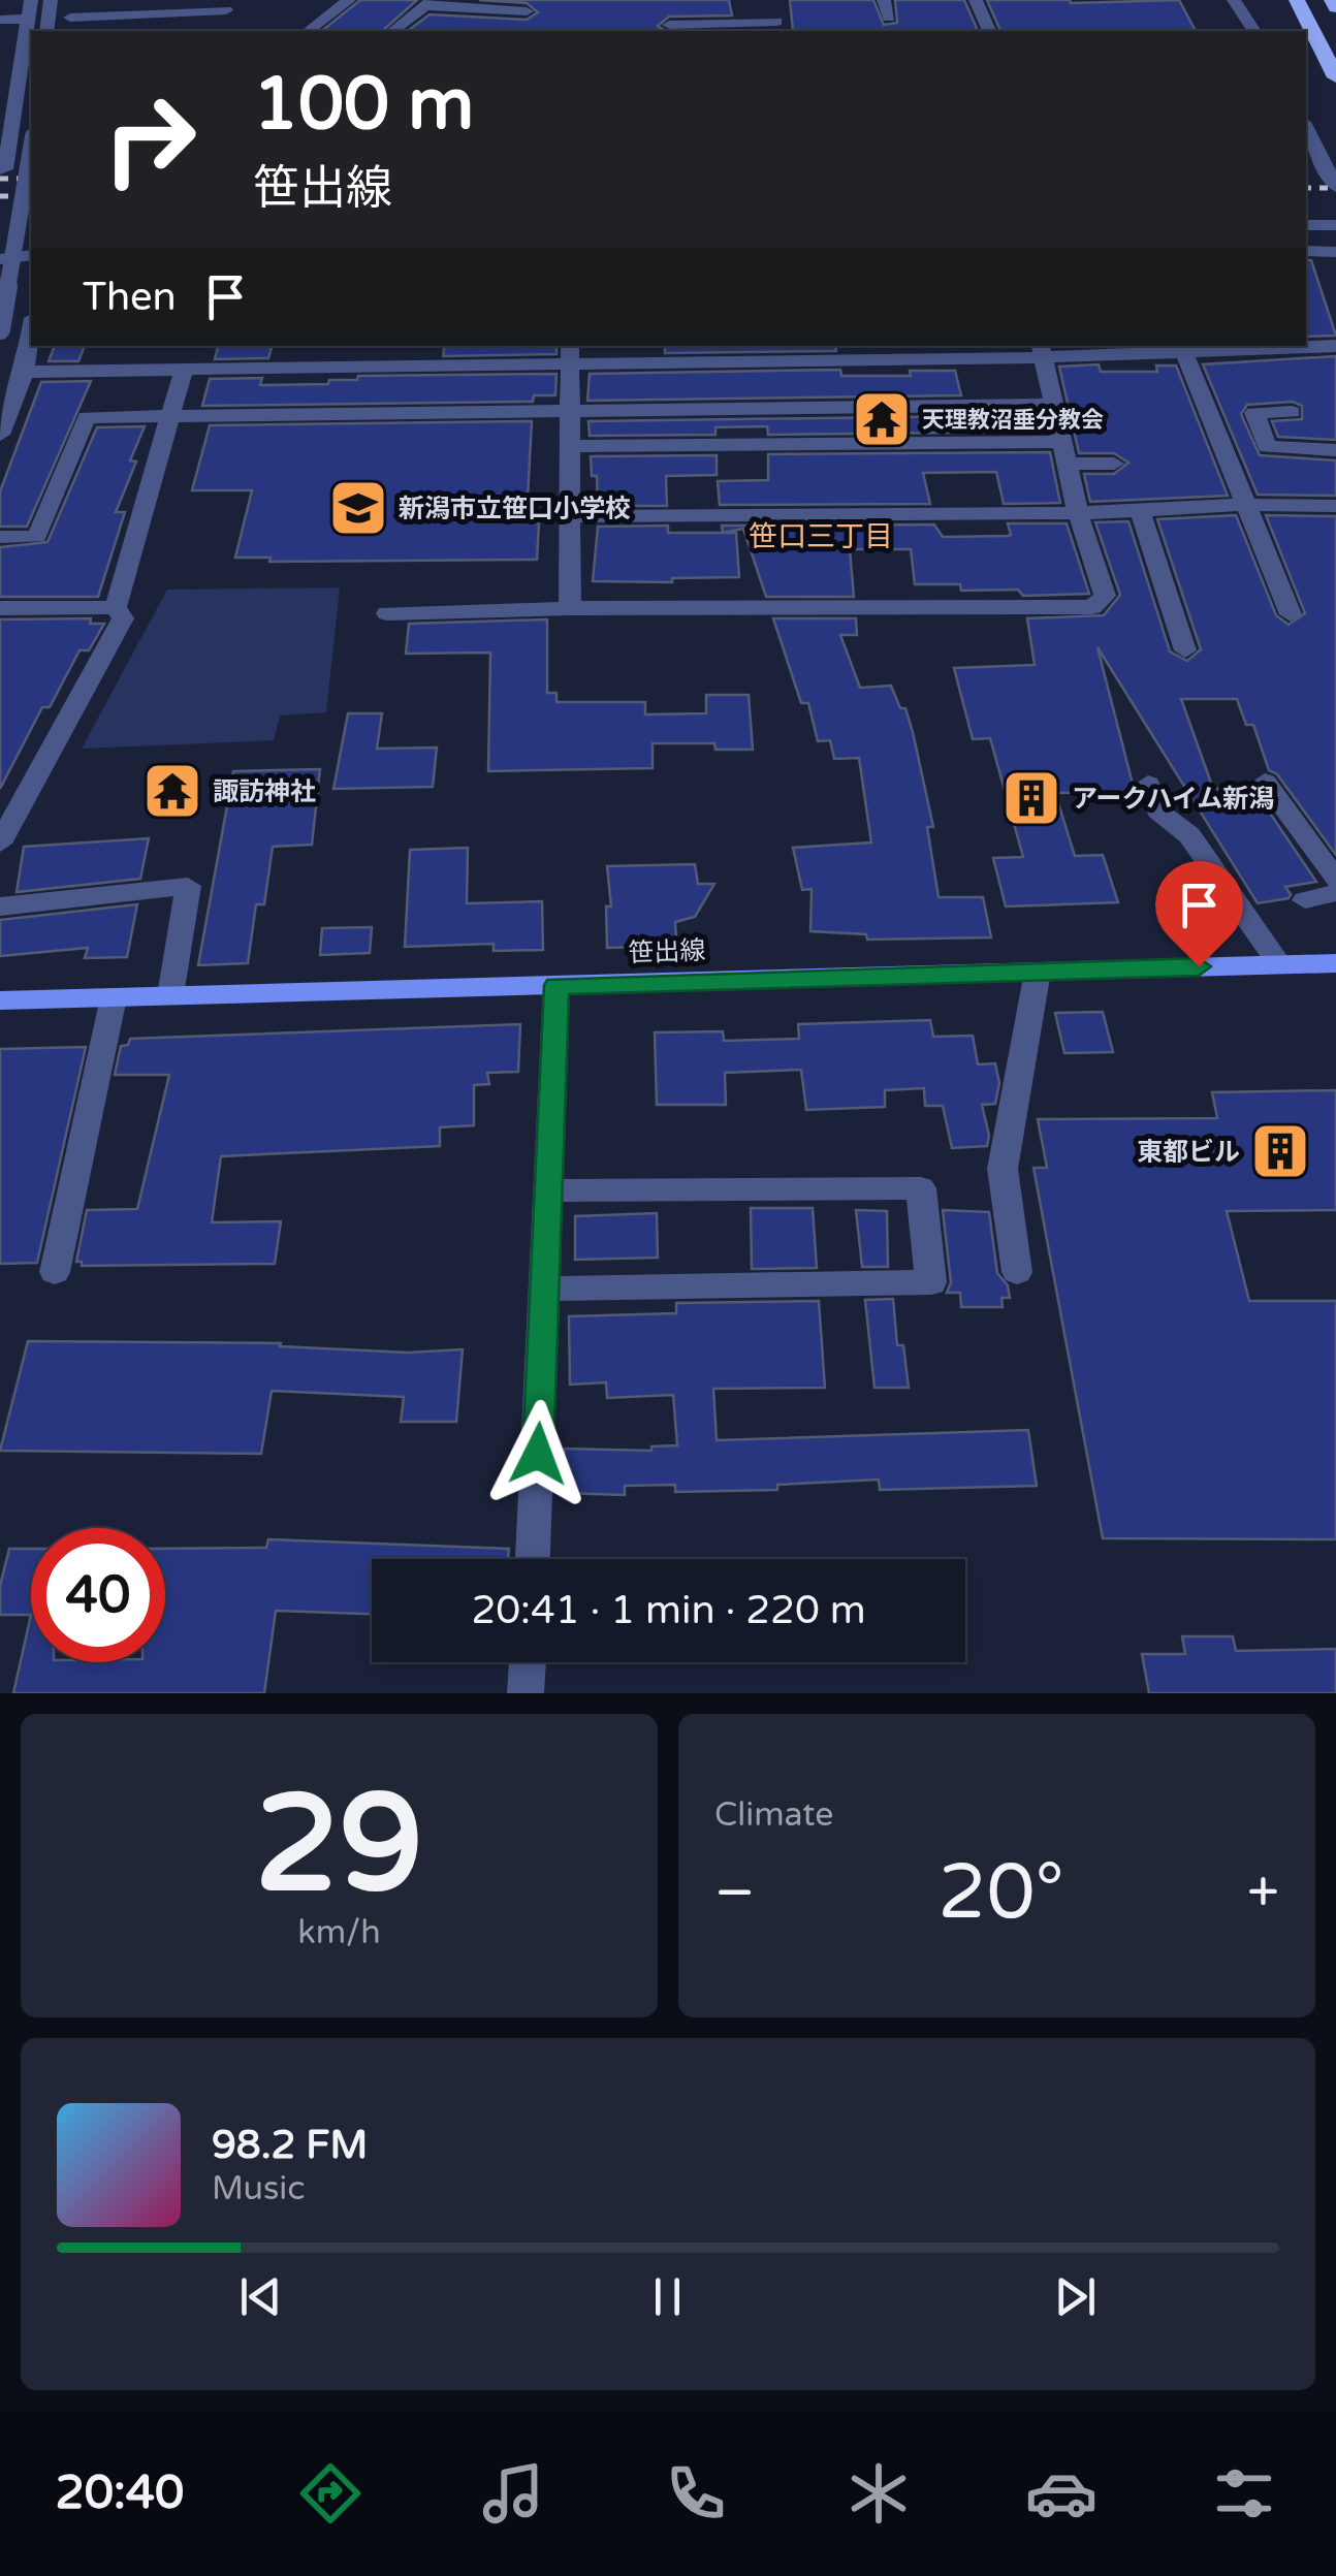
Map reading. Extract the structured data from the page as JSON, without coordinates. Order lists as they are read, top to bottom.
{
  "streets": {
    "main road": ["笹出線"]
  },
  "districts": ["笹口三丁目"],
  "places": {
    "temple": ["天理教沼垂分教会", "諏訪神社"],
    "school or university": ["新潟市立笹口小学校"],
    "building": ["アークハイム新潟", "東都ビル"]
  },
  "page": {
    "turn": ["100 m", "笹出線"],
    "then": "Then",
    "limit": "40",
    "trip": "20:41 · 1 min · 220 m",
    "tile": [
      ["29", "km/h"],
      "Climate"
    ],
    "heat": ["−", "20°", "+"],
    "song": ["98.2 FM", "Music"],
    "tabs": "20:40"
  }
}
